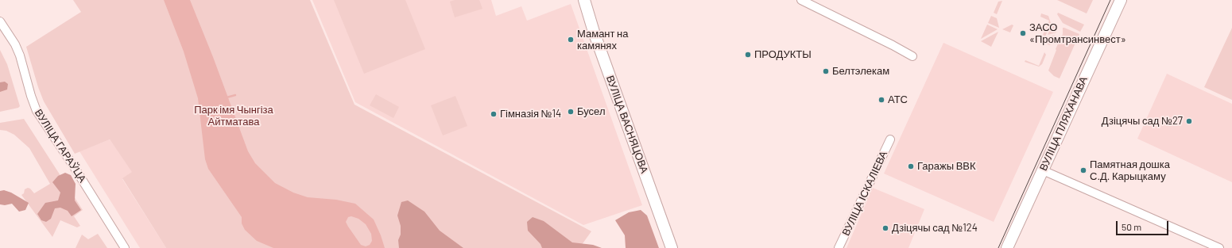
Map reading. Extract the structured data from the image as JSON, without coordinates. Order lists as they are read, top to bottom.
{
  "streets": {
    "main road": ["ВУЛІЦА ПЛЯХАНАВА", "ВУЛІЦА ВАСНЯЦОВА"],
    "street": ["ВУЛІЦА ГАРАЎЦА", "ВУЛІЦА ІСКАЛІЕВА"]
  },
  "parks": ["Парк імя Чынгіза Айтматава"],
  "places": [
    "ЗАСО «Промтрансинвест»",
    "Мамант на камянях",
    "ПРОДУКТЫ",
    "Белтэлекам",
    "АТС",
    "Бусел",
    "Гімназія №14",
    "Дзіцячы сад №27",
    "Гаражы ВВК",
    "Памятная дошка С.Д. Карыцкаму",
    "Дзіцячы сад №124"
  ],
  "scale_bar": "50 m"
}
